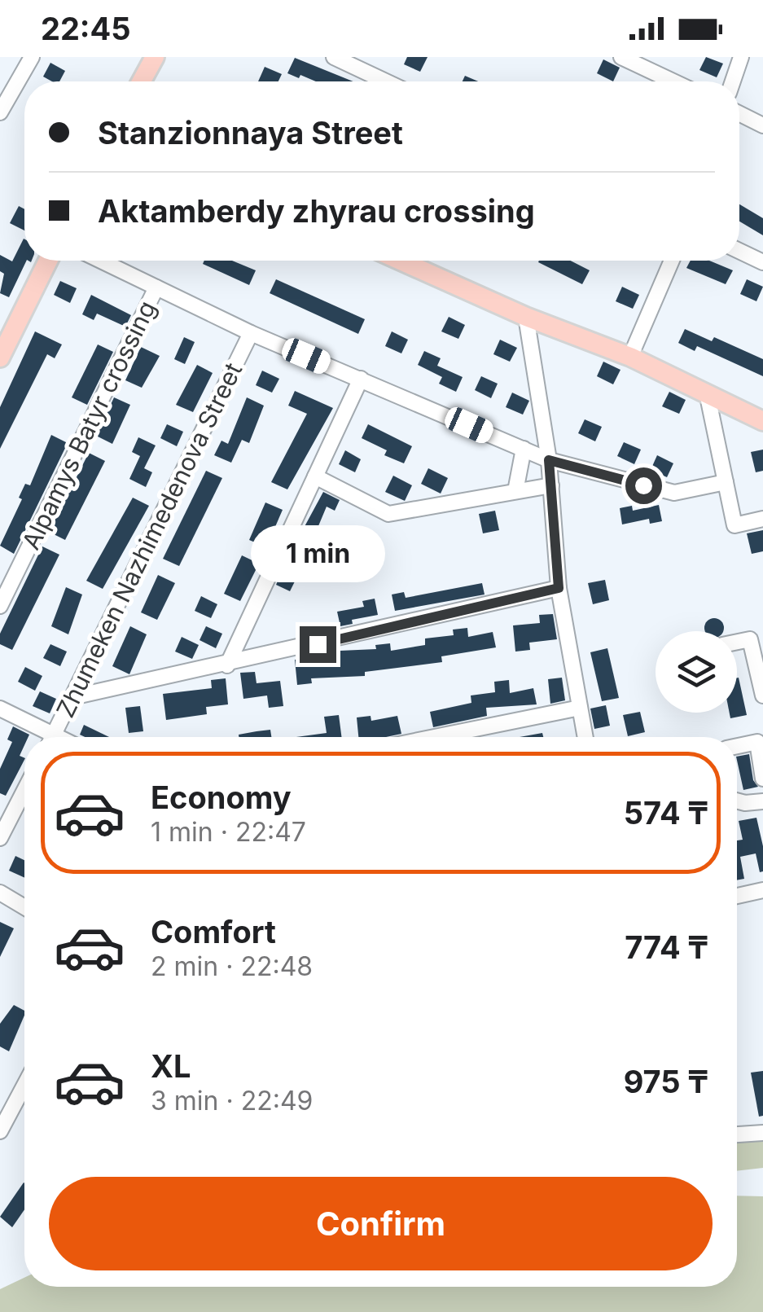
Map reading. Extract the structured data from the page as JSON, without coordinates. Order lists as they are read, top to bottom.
{
  "streets": {
    "street": ["Alpamys Batyr crossing", "Zhumeken Nazhimedenova Street"]
  },
  "page": {
    "status": "22:45",
    "banner": ["Stanzionnaya Street", "Aktamberdy zhyrau crossing"],
    "bubble": "1 min",
    "list": [
      {
        "name": "Economy",
        "note": "1 min · 22:47",
        "value": "574 ₸"
      },
      {
        "name": "Comfort",
        "note": "2 min · 22:48",
        "value": "774 ₸"
      },
      {
        "name": "XL",
        "note": "3 min · 22:49",
        "value": "975 ₸"
      }
    ],
    "buttons": "Confirm"
  }
}
